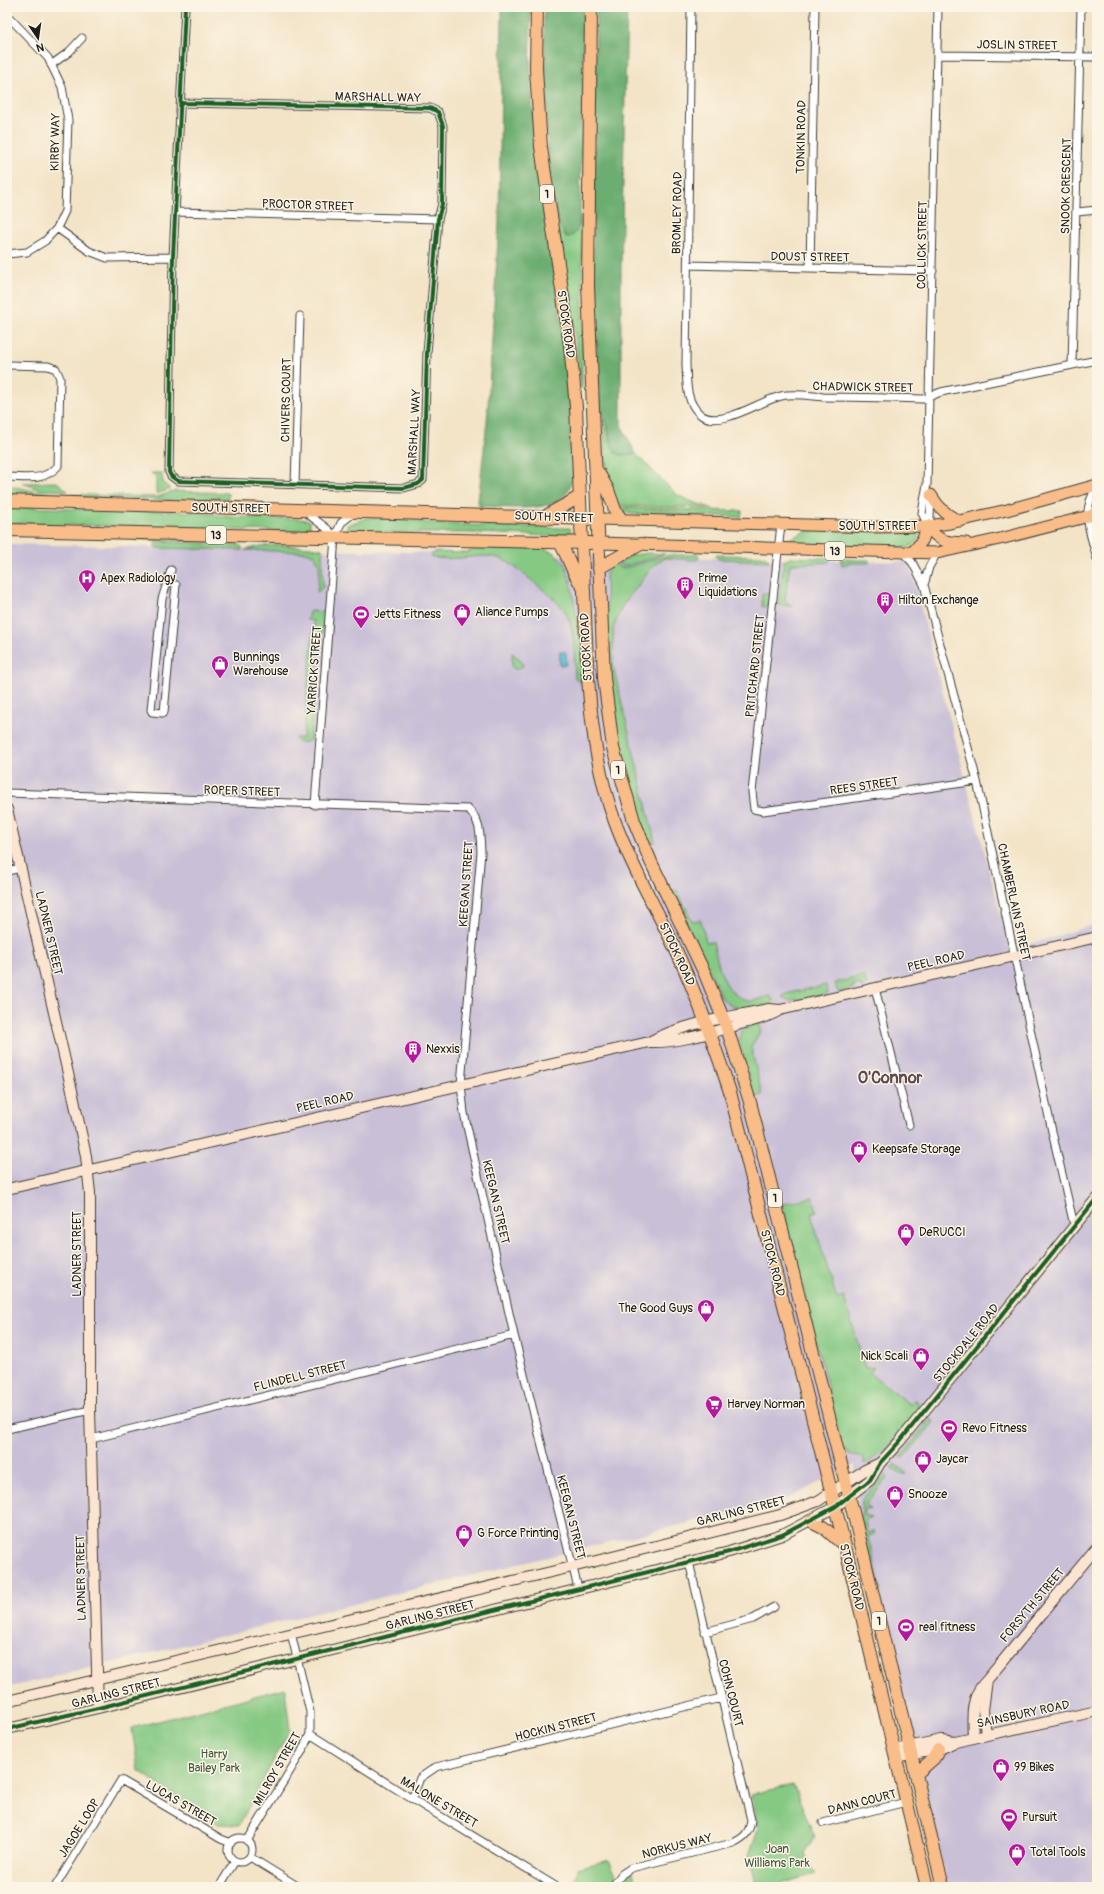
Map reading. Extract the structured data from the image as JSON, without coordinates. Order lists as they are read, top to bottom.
{
  "streets": {
    "highway": [
      "1",
      "STOCK ROAD",
      "SOUTH STREET",
      "13"
    ],
    "street": [
      "JOSLIN STREET",
      "MARSHALL WAY",
      "TONKIN ROAD",
      "KIRBY WAY",
      "SNOOK CRESCENT",
      "PROCTOR STREET",
      "BROMLEY ROAD",
      "COLLICK STREET",
      "DOUST STREET",
      "CHADWICK STREET",
      "CHIVERS COURT",
      "PRITCHARD STREET",
      "YARRICK STREET",
      "REES STREET",
      "ROPER STREET",
      "KEEGAN STREET",
      "CHAMBERLAIN STREET",
      "LADNER STREET",
      "PEEL ROAD",
      "STOCKDALE ROAD",
      "FLINDELL STREET",
      "GARLING STREET",
      "FORSYTH STREET",
      "COHN COURT",
      "SAINSBURY ROAD",
      "HOCKIN STREET",
      "MILROY STREET",
      "MALONE STREET",
      "DANN COURT",
      "LUCAS STREET",
      "JAGOE LOOP",
      "NORKUS WAY"
    ]
  },
  "crossings": [
    ["JOSLIN STREET", "SNOOK CRESCENT"],
    ["JOSLIN STREET", "COLLICK STREET"],
    ["MARSHALL WAY", "PROCTOR STREET"],
    ["MARSHALL WAY", "CHIVERS COURT"],
    ["TONKIN ROAD", "DOUST STREET"],
    ["SNOOK CRESCENT", "CHADWICK STREET"],
    ["BROMLEY ROAD", "DOUST STREET"],
    ["BROMLEY ROAD", "CHADWICK STREET"],
    ["COLLICK STREET", "DOUST STREET"],
    ["COLLICK STREET", "CHADWICK STREET"],
    ["COLLICK STREET", "SOUTH STREET"],
    ["STOCK ROAD", "SOUTH STREET"],
    ["STOCK ROAD", "PEEL ROAD"],
    ["STOCK ROAD", "STOCKDALE ROAD"],
    ["STOCK ROAD", "GARLING STREET"],
    ["STOCK ROAD", "SAINSBURY ROAD"],
    ["STOCK ROAD", "DANN COURT"],
    ["SOUTH STREET", "PRITCHARD STREET"],
    ["SOUTH STREET", "YARRICK STREET"],
    ["SOUTH STREET", "CHAMBERLAIN STREET"],
    ["PRITCHARD STREET", "REES STREET"],
    ["YARRICK STREET", "ROPER STREET"],
    ["REES STREET", "CHAMBERLAIN STREET"],
    ["ROPER STREET", "KEEGAN STREET"],
    ["KEEGAN STREET", "PEEL ROAD"],
    ["KEEGAN STREET", "FLINDELL STREET"],
    ["KEEGAN STREET", "GARLING STREET"],
    ["CHAMBERLAIN STREET", "PEEL ROAD"],
    ["CHAMBERLAIN STREET", "STOCKDALE ROAD"],
    ["LADNER STREET", "PEEL ROAD"],
    ["LADNER STREET", "FLINDELL STREET"],
    ["LADNER STREET", "GARLING STREET"],
    ["STOCKDALE ROAD", "GARLING STREET"],
    ["GARLING STREET", "COHN COURT"],
    ["GARLING STREET", "MILROY STREET"],
    ["FORSYTH STREET", "SAINSBURY ROAD"],
    ["COHN COURT", "HOCKIN STREET"],
    ["COHN COURT", "NORKUS WAY"],
    ["HOCKIN STREET", "MALONE STREET"],
    ["MILROY STREET", "MALONE STREET"],
    ["MILROY STREET", "LUCAS STREET"],
    ["LUCAS STREET", "JAGOE LOOP"]
  ],
  "districts": ["O'Connor"],
  "parks": ["Harry Bailey Park", "Joan Williams Park"],
  "places": {
    "hospital": ["Apex Radiology"],
    "building": ["Prime Liquidations", "Hilton Exchange", "Nexxis"],
    "shop": [
      "Aliance Pumps",
      "Bunnings Warehouse",
      "Keepsafe Storage",
      "DeRUCCI",
      "The Good Guys",
      "Nick Scali",
      "Jaycar",
      "Snooze",
      "G Force Printing",
      "99 Bikes",
      "Total Tools"
    ],
    "sports": [
      "Jetts Fitness",
      "Revo Fitness",
      "real fitness",
      "Pursuit"
    ],
    "supermarket": ["Harvey Norman"]
  },
  "north": "bottom"
}
